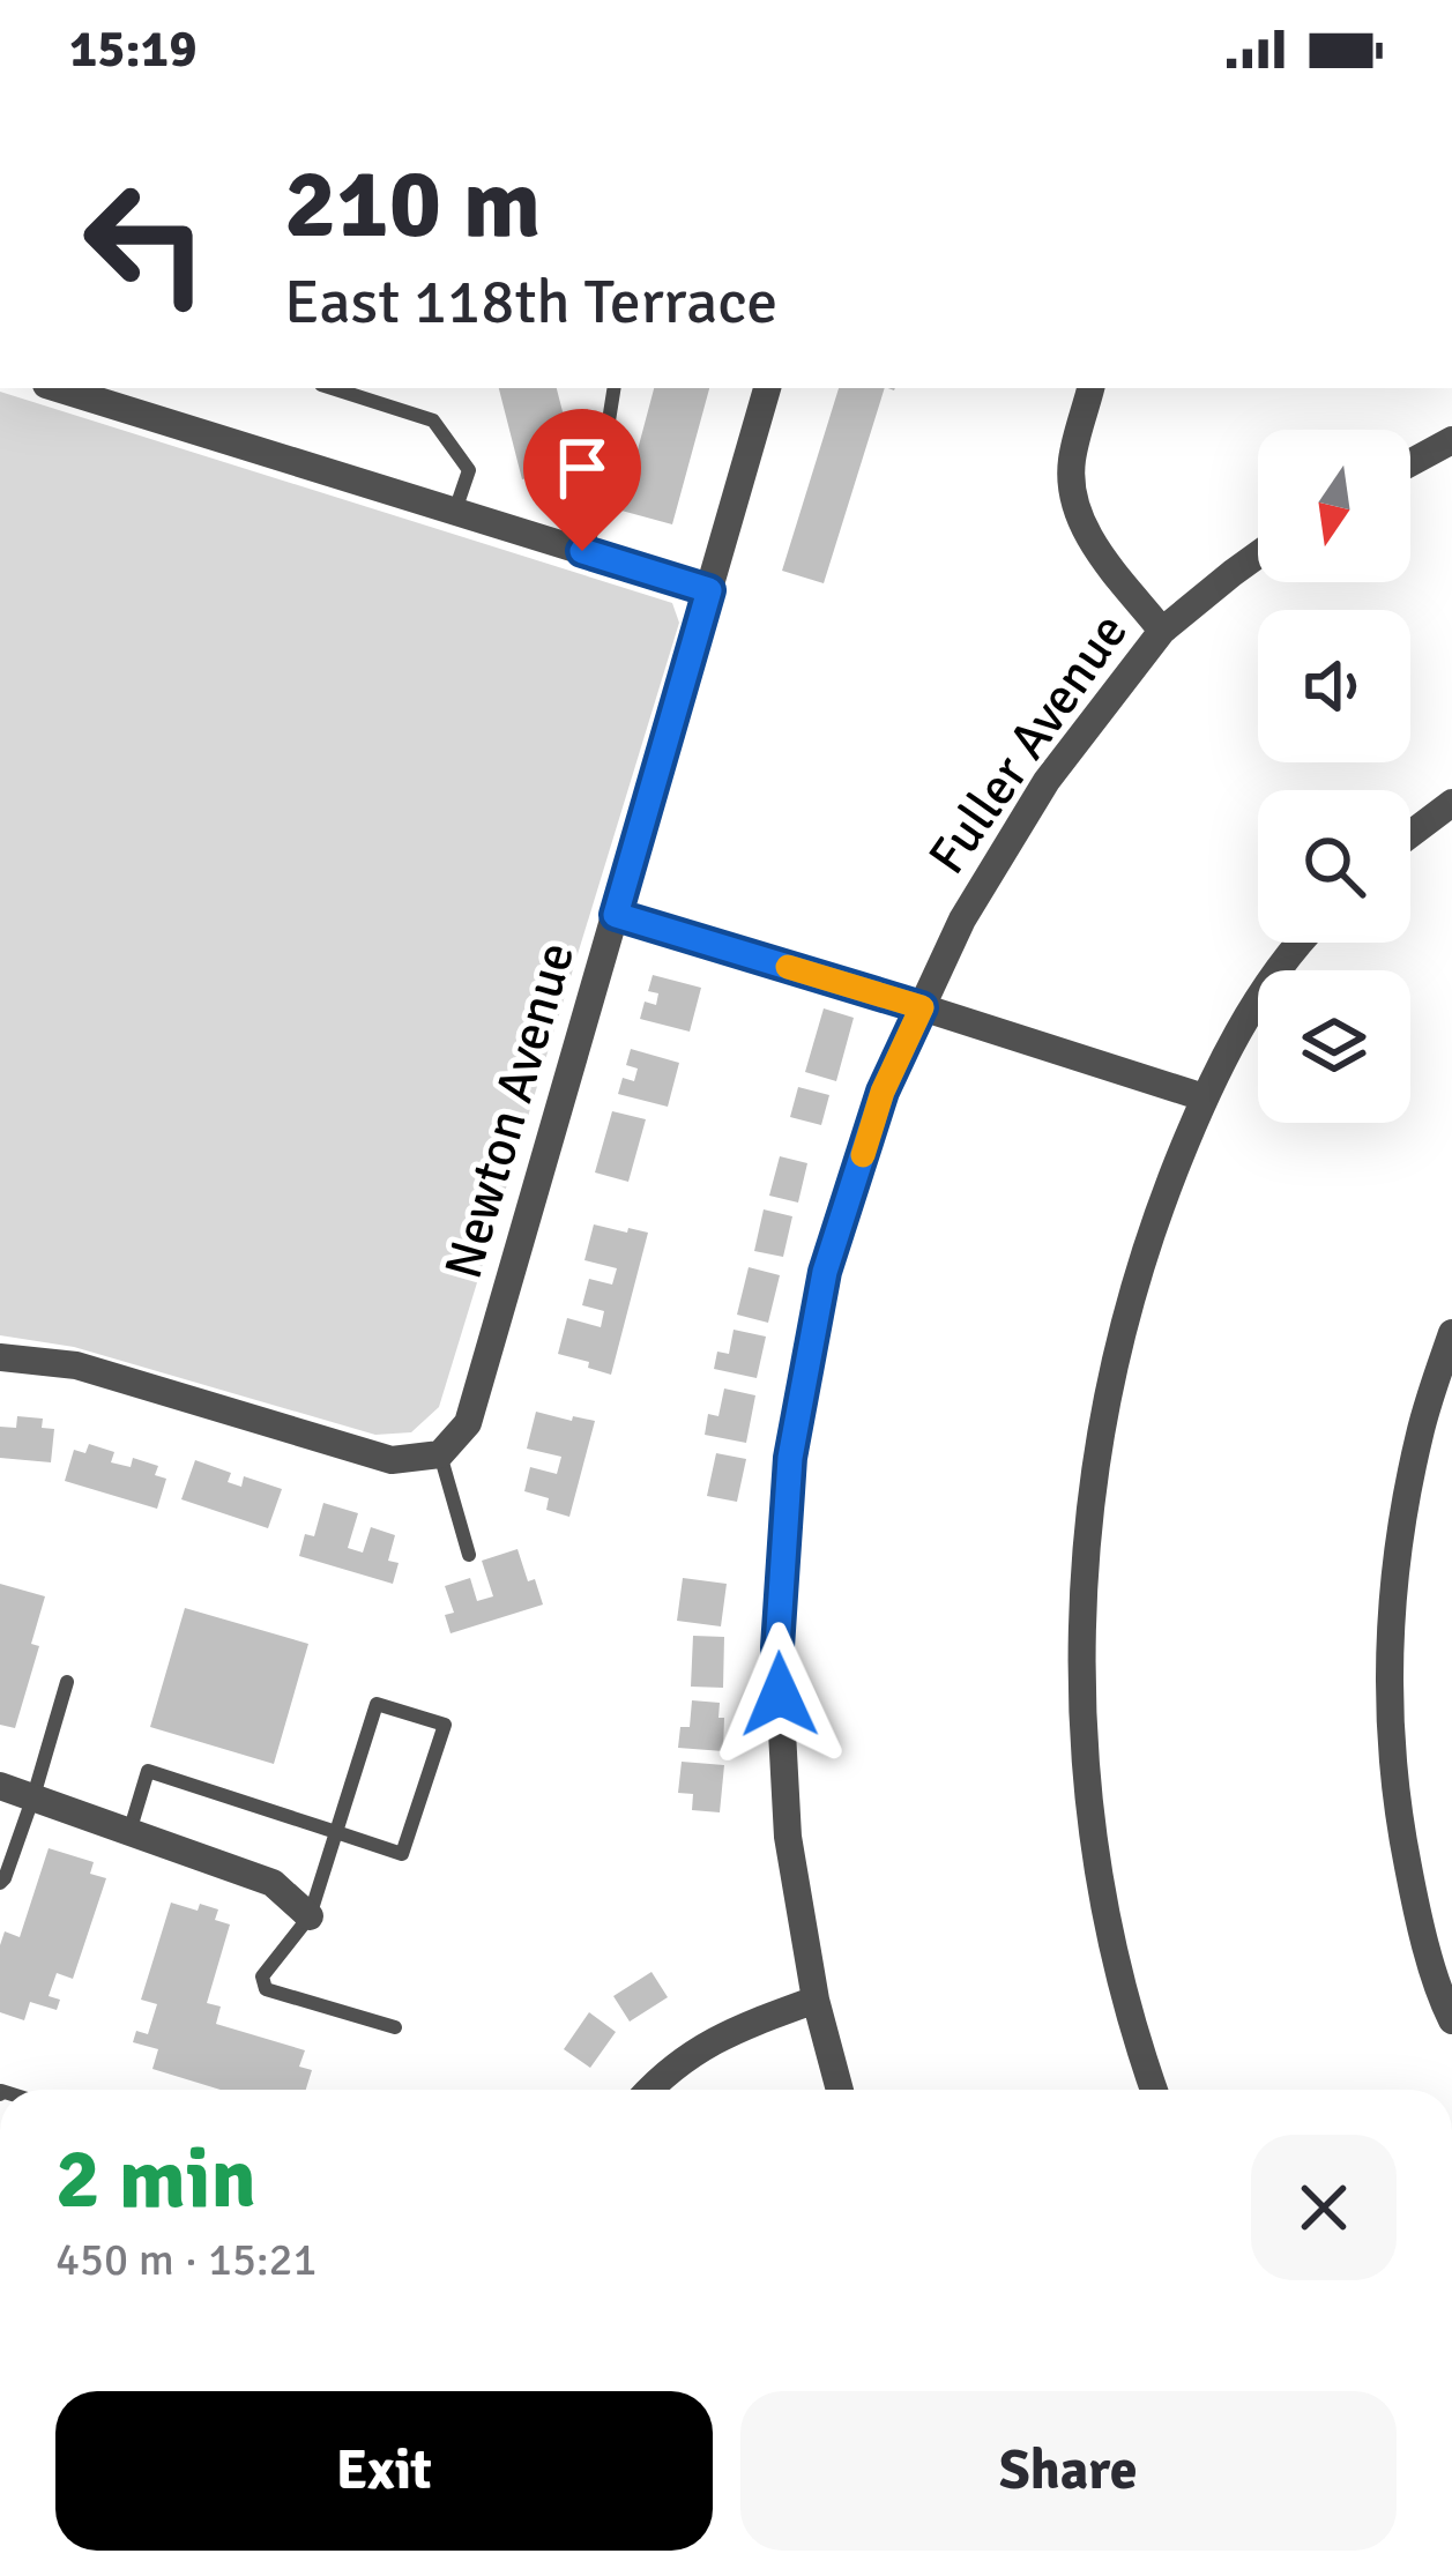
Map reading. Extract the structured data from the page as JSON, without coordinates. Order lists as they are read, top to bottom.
{
  "streets": {
    "street": ["Fuller Avenue", "Newton Avenue"]
  },
  "north": "bottom",
  "page": {
    "status": "15:19",
    "turn": ["210 m", "East 118th Terrace"],
    "heading": ["2 min", "450 m · 15:21"],
    "buttons": ["Exit", "Share"]
  }
}
